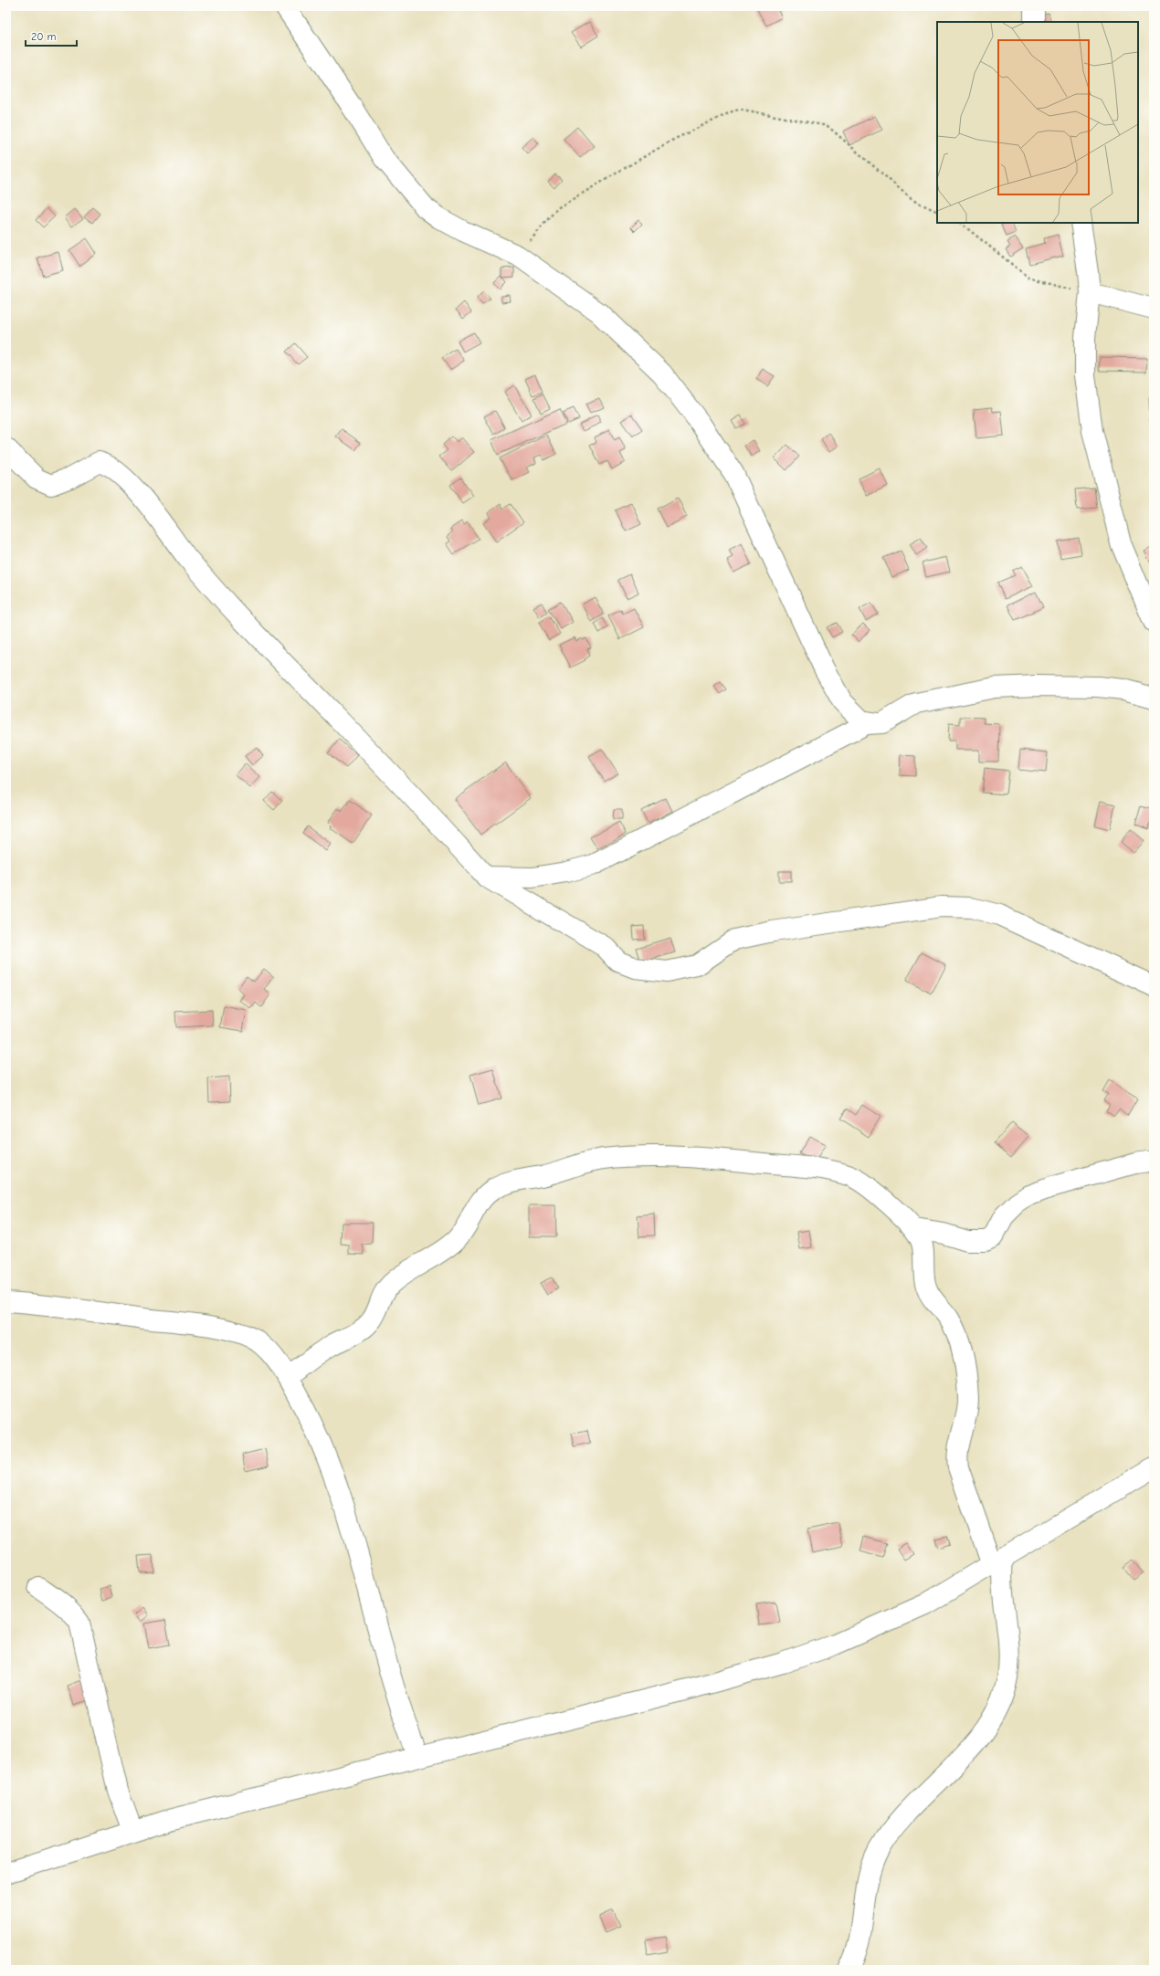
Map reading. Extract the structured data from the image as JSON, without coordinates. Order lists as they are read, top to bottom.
{
  "scale_bar": "20 m"
}
